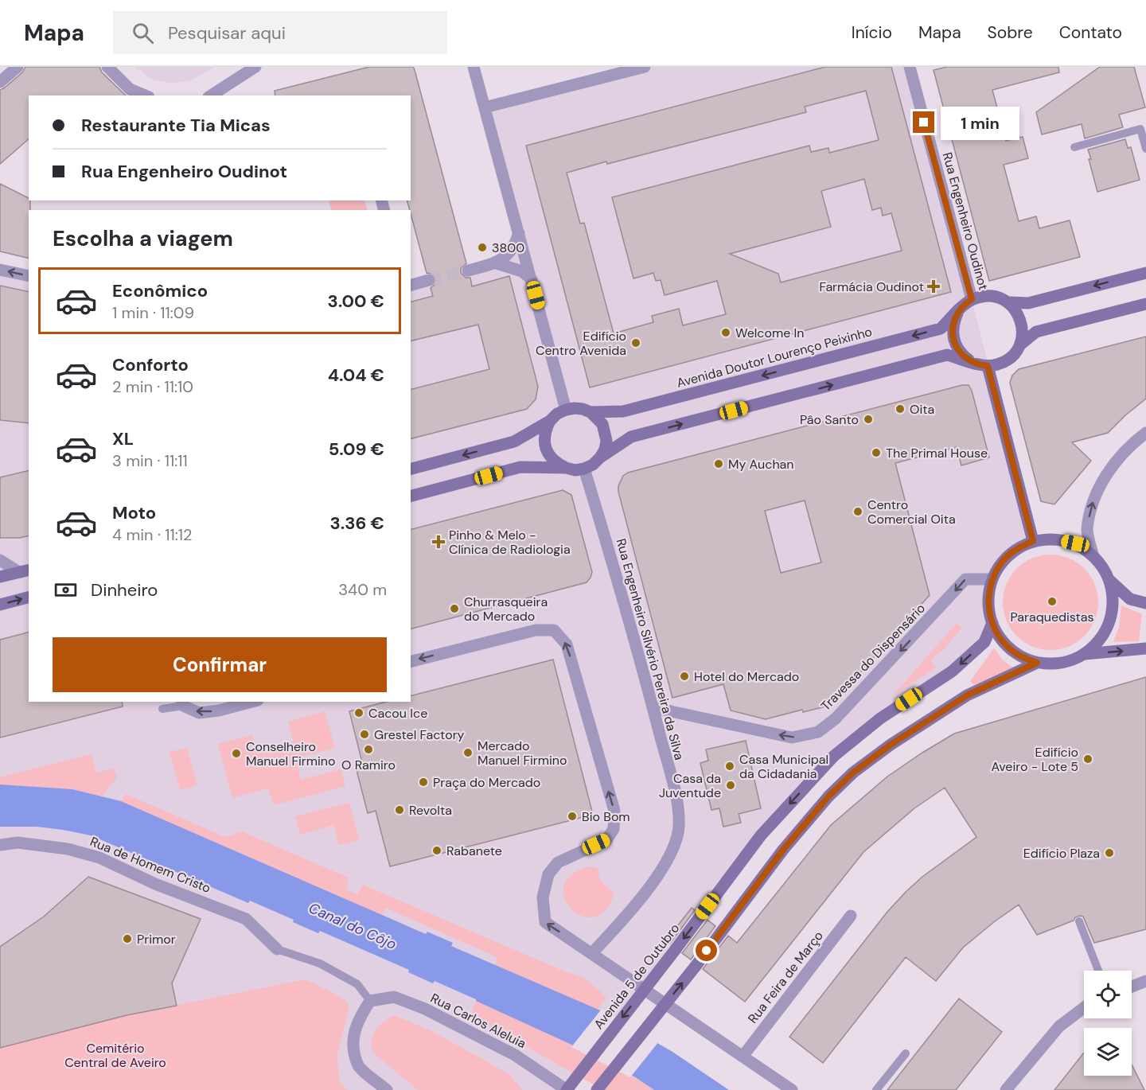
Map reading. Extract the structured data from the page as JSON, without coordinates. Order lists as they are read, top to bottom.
{
  "streets": {
    "main road": ["Avenida Doutor Lourenço Peixinho", "Avenida 5 de Outubro"],
    "street": [
      "Rua Engenheiro Oudinot",
      "Rua Engenheiro Silvério Pereira da Silva",
      "Travessa do Dispensário",
      "Rua de Homem Cristo",
      "Rua Feira de Março",
      "Rua Carlos Aleluia"
    ]
  },
  "crossings": [
    ["Rua Engenheiro Oudinot", "Avenida Doutor Lourenço Peixinho"],
    ["Avenida Doutor Lourenço Peixinho", "Rua Engenheiro Silvério Pereira da Silva"],
    ["Rua Engenheiro Silvério Pereira da Silva", "Travessa do Dispensário"],
    ["Travessa do Dispensário", "Avenida 5 de Outubro"],
    ["Avenida 5 de Outubro", "Rua Carlos Aleluia"]
  ],
  "one_way": ["Travessa do Dispensário"],
  "water": ["Canal do Côjo"],
  "parks": ["Cemitério Central de Aveiro"],
  "places": {
    "other": [
      "3800",
      "Welcome In",
      "Edifício Centro Avenida",
      "Oita",
      "Pâo Santo",
      "The Primal House",
      "My Auchan",
      "Centro Comercial Oita",
      "Paraquedistas",
      "Churrasqueira do Mercado",
      "Hotel do Mercado",
      "Cacou Ice",
      "Grestel Factory",
      "O Ramiro",
      "Mercado Manuel Firmino",
      "Conselheiro Manuel Firmino",
      "Edifício Aveiro - Lote 5",
      "Casa Municipal da Cidadania",
      "Praça do Mercado",
      "Casa da Juventude",
      "Revolta",
      "Bio Bom",
      "Rabanete",
      "Edifício Plaza",
      "Primor"
    ],
    "health": ["Farmácia Oudinot", "Pinho & Melo - Clínica de Radiologia"]
  },
  "page": {
    "header": "Mapa",
    "search": "Pesquisar aqui",
    "nav": [
      "Início",
      "Mapa",
      "Sobre",
      "Contato"
    ],
    "banner": ["Restaurante Tia Micas", "Rua Engenheiro Oudinot"],
    "bubble": "1 min",
    "heading": "Escolha a viagem",
    "list": [
      {
        "name": "Econômico",
        "note": "1 min · 11:09",
        "value": "3.00 €"
      },
      {
        "name": "Conforto",
        "note": "2 min · 11:10",
        "value": "4.04 €"
      },
      {
        "name": "XL",
        "note": "3 min · 11:11",
        "value": "5.09 €"
      },
      {
        "name": "Moto",
        "note": "4 min · 11:12",
        "value": "3.36 €"
      }
    ],
    "pay": ["Dinheiro", "340 m"],
    "buttons": "Confirmar"
  }
}
